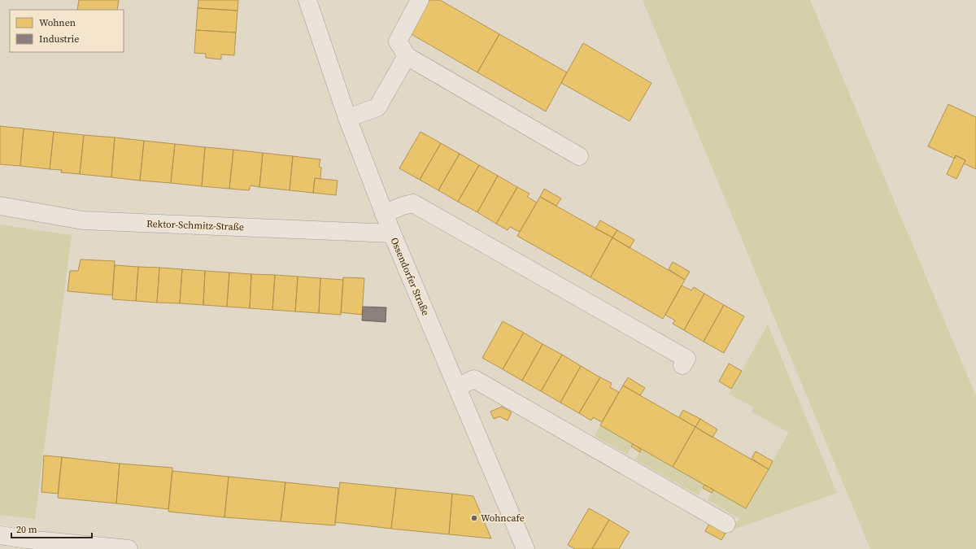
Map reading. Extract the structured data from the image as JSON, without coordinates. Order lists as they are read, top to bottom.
{
  "streets": {
    "street": ["Rektor-Schmitz-Straße", "Ossendorfer Straße"]
  },
  "crossings": [
    ["Rektor-Schmitz-Straße", "Ossendorfer Straße"]
  ],
  "places": ["Wohncafe"],
  "legend": ["Wohnen", "Industrie"],
  "scale_bar": "20 m"
}
